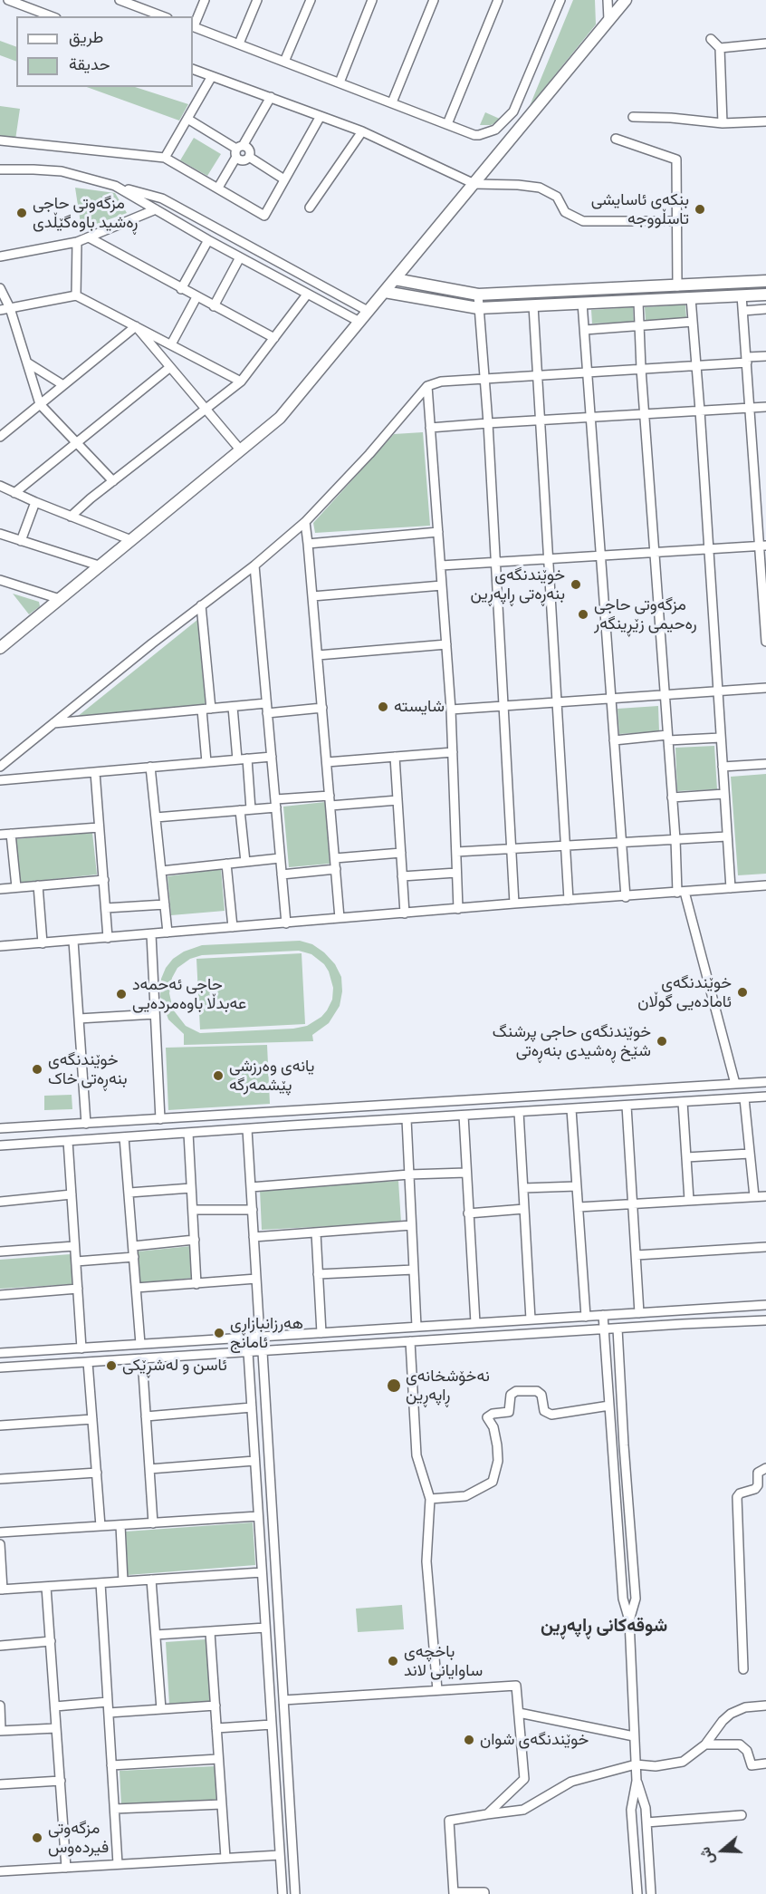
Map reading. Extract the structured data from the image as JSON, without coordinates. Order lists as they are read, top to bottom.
{
  "districts": ["شوقەکانی ڕاپەڕین"],
  "places": [
    "بنکەی ئاسایشی تاسڵووجە",
    "مزگەوتی حاجی ڕەشید باوەگێڵدی",
    "خوێندنگەی بنەڕەتی ڕاپەڕین",
    "مزگەوتی حاجی رەحیمی زێڕینگەر",
    "شایستە",
    "خوێندنگەی ئامادەیی گوڵان",
    "حاجی ئەحمەد عەبدڵا باوەمردەیی",
    "خوێندنگەی حاجی پرشنگ شێخ ڕەشیدی بنەڕەتی",
    "خوێندنگەی بنەڕەتی خاک",
    "یانەی وەرزشی پێشمەرگە",
    "هەرزانبازاڕی ئامانج",
    "ئاسن و لەشڕێکی",
    "نەخۆشخانەی ڕاپەڕین",
    "باخچەی ساوایانی لاند",
    "خوێندنگەی شوان",
    "مزگە‌وتی فیردە‌وس"
  ],
  "legend": ["طريق", "حديقة"],
  "north": "left"
}
